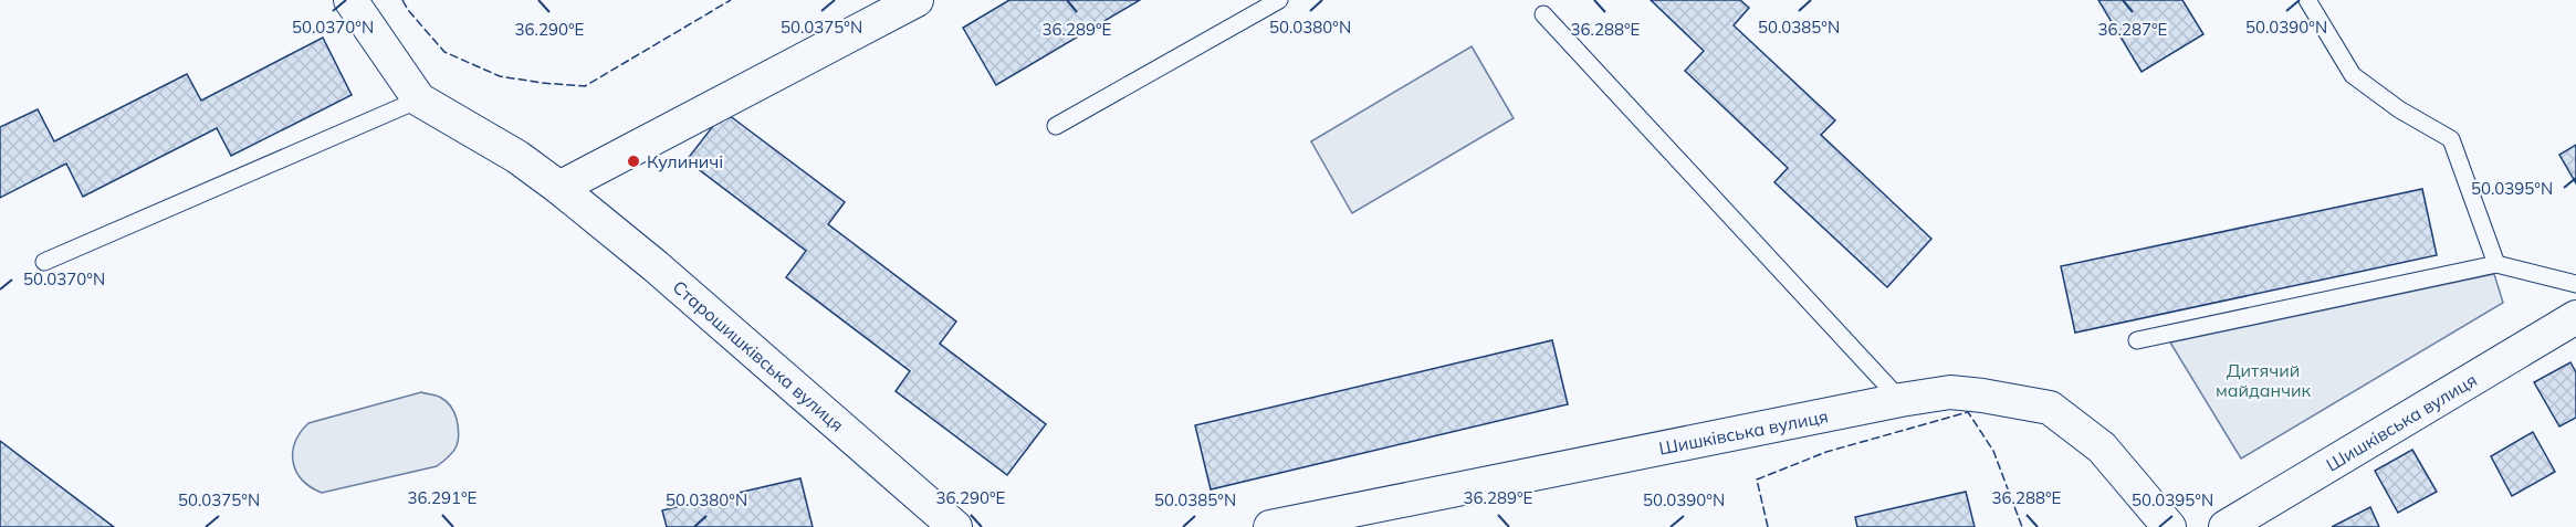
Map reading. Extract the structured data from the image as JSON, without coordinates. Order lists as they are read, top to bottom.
{
  "streets": {
    "street": ["Старошишківська вулиця", "Шишківська вулиця"]
  },
  "parks": ["Дитячий майданчик"],
  "places": ["Кулиничі"],
  "coordinates": [
    "50.0385°N",
    "50.0370°N",
    "50.0375°N",
    "50.0380°N",
    "50.0390°N",
    "36.290°E",
    "36.289°E",
    "36.288°E",
    "36.287°E",
    "50.0395°N",
    "36.291°E"
  ]
}
